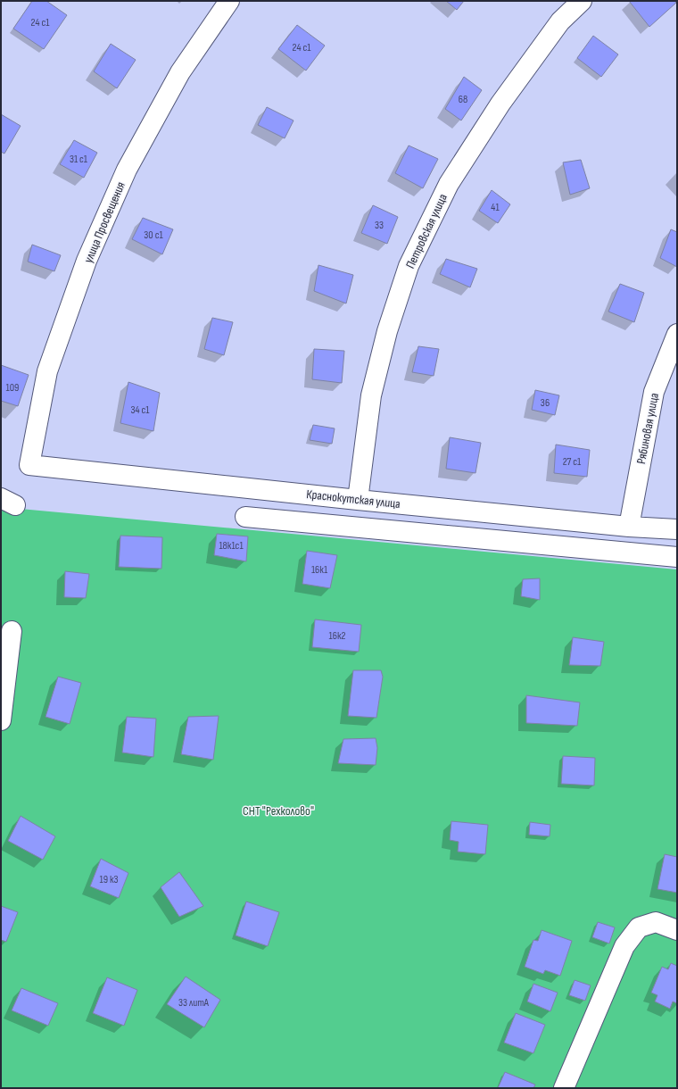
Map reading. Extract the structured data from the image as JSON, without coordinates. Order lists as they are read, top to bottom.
{
  "streets": {
    "street": [
      "улица Просвещения",
      "Петровская улица",
      "Рябиновая улица",
      "Краснокутская улица"
    ]
  },
  "crossings": [
    ["улица Просвещения", "Краснокутская улица"],
    ["Петровская улица", "Краснокутская улица"],
    ["Рябиновая улица", "Краснокутская улица"]
  ],
  "parks": ["СНТ \"Рехколово\""],
  "house_numbers": [
    "24 с1",
    "24 с1",
    "68",
    "31 с1",
    "41",
    "33",
    "30 с1",
    "109",
    "36",
    "34 с1",
    "27 с1",
    "18к1с1",
    "16к1",
    "16к2",
    "19 к3",
    "33 литА"
  ]
}
